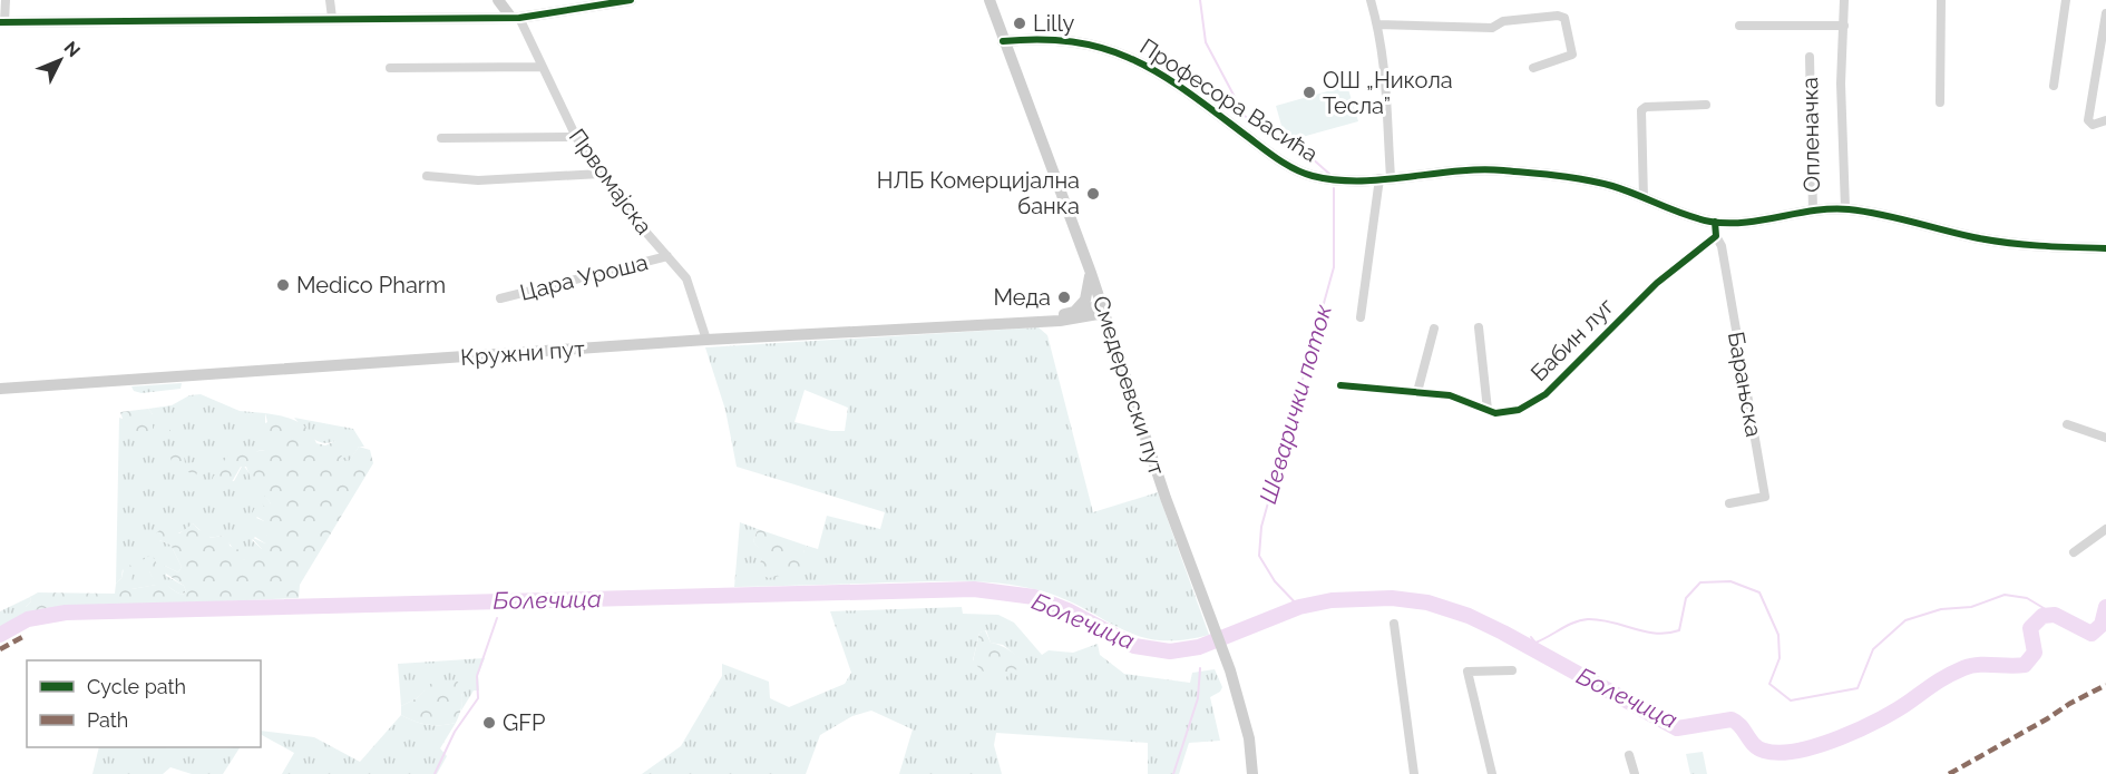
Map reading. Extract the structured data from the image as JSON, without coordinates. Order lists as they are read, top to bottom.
{
  "streets": {
    "main road": [
      "Професора Васића",
      "Првомајска",
      "Кружни пут",
      "Смедеревски пут"
    ],
    "street": [
      "Опленачка",
      "Цара Уроша",
      "Бабин луг",
      "Барањска"
    ]
  },
  "crossings": [
    ["Професора Васића", "Опленачка"],
    ["Професора Васића", "Смедеревски пут"],
    ["Првомајска", "Цара Уроша"],
    ["Првомајска", "Кружни пут"],
    ["Бабин луг", "Барањска"],
    ["Кружни пут", "Смедеревски пут"]
  ],
  "water": ["Шеварички поток", "Болечица"],
  "places": [
    "Lilly",
    "ОШ „Никола Тесла”",
    "НЛБ Комерцијална банка",
    "Medico Pharm",
    "Меда",
    "GFP"
  ],
  "legend": ["Cycle path", "Path"],
  "north": "top right"
}
